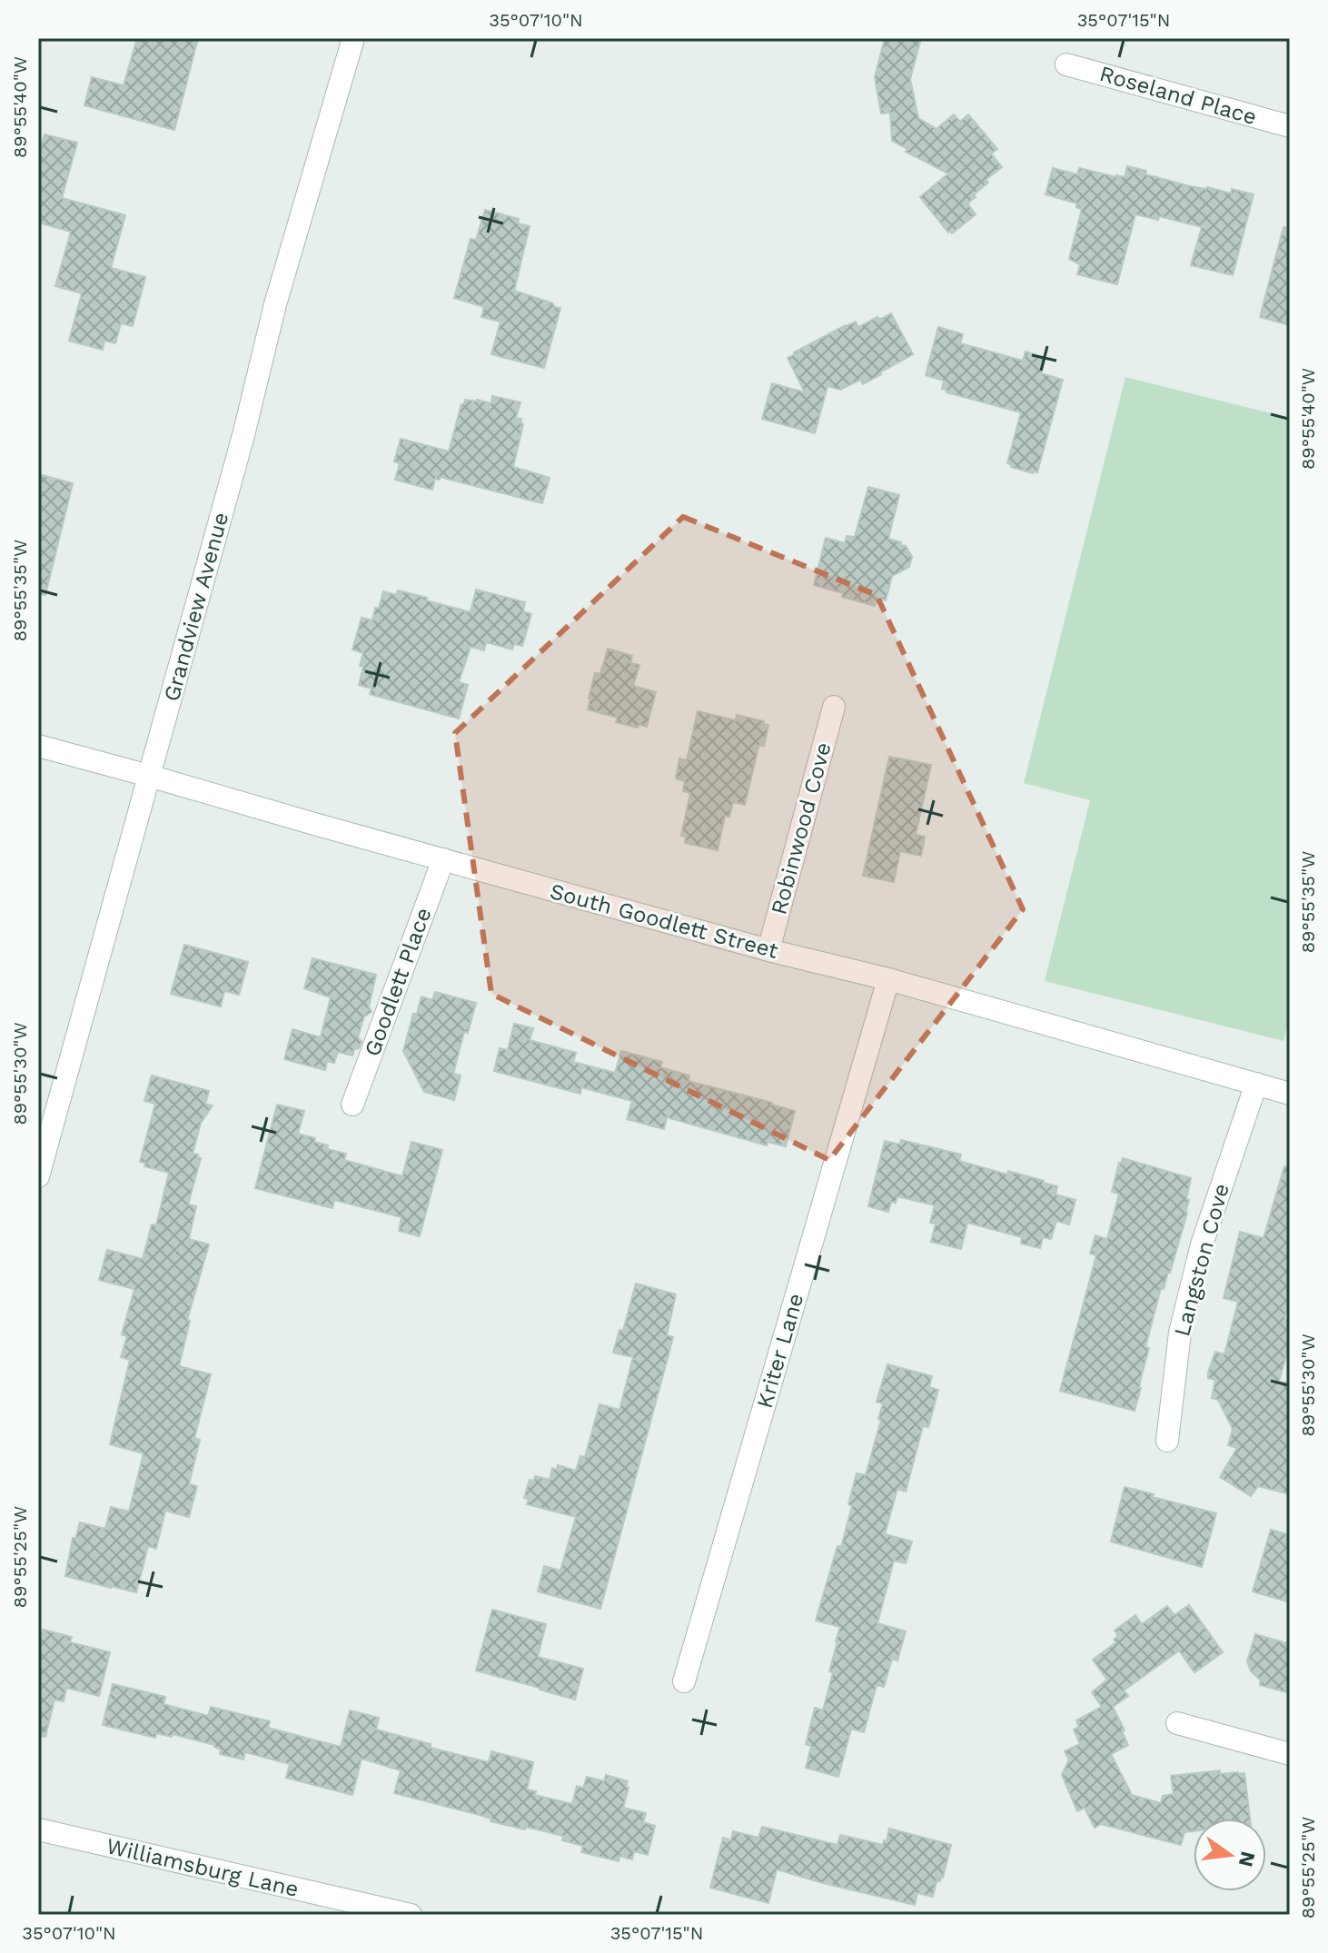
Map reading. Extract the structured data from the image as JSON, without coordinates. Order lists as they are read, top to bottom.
{
  "streets": {
    "street": [
      "Roseland Place",
      "Grandview Avenue",
      "Robinwood Cove",
      "South Goodlett Street",
      "Goodlett Place",
      "Langston Cove",
      "Kriter Lane",
      "Williamsburg Lane"
    ]
  },
  "crossings": [
    ["Grandview Avenue", "South Goodlett Street"],
    ["Robinwood Cove", "South Goodlett Street"],
    ["South Goodlett Street", "Goodlett Place"],
    ["South Goodlett Street", "Langston Cove"],
    ["South Goodlett Street", "Kriter Lane"]
  ],
  "north": "right",
  "coordinates": [
    "35°07'10\"N",
    "35°07'15\"N",
    "89°55'40\"W",
    "89°55'35\"W",
    "89°55'30\"W",
    "89°55'25\"W"
  ]
}
